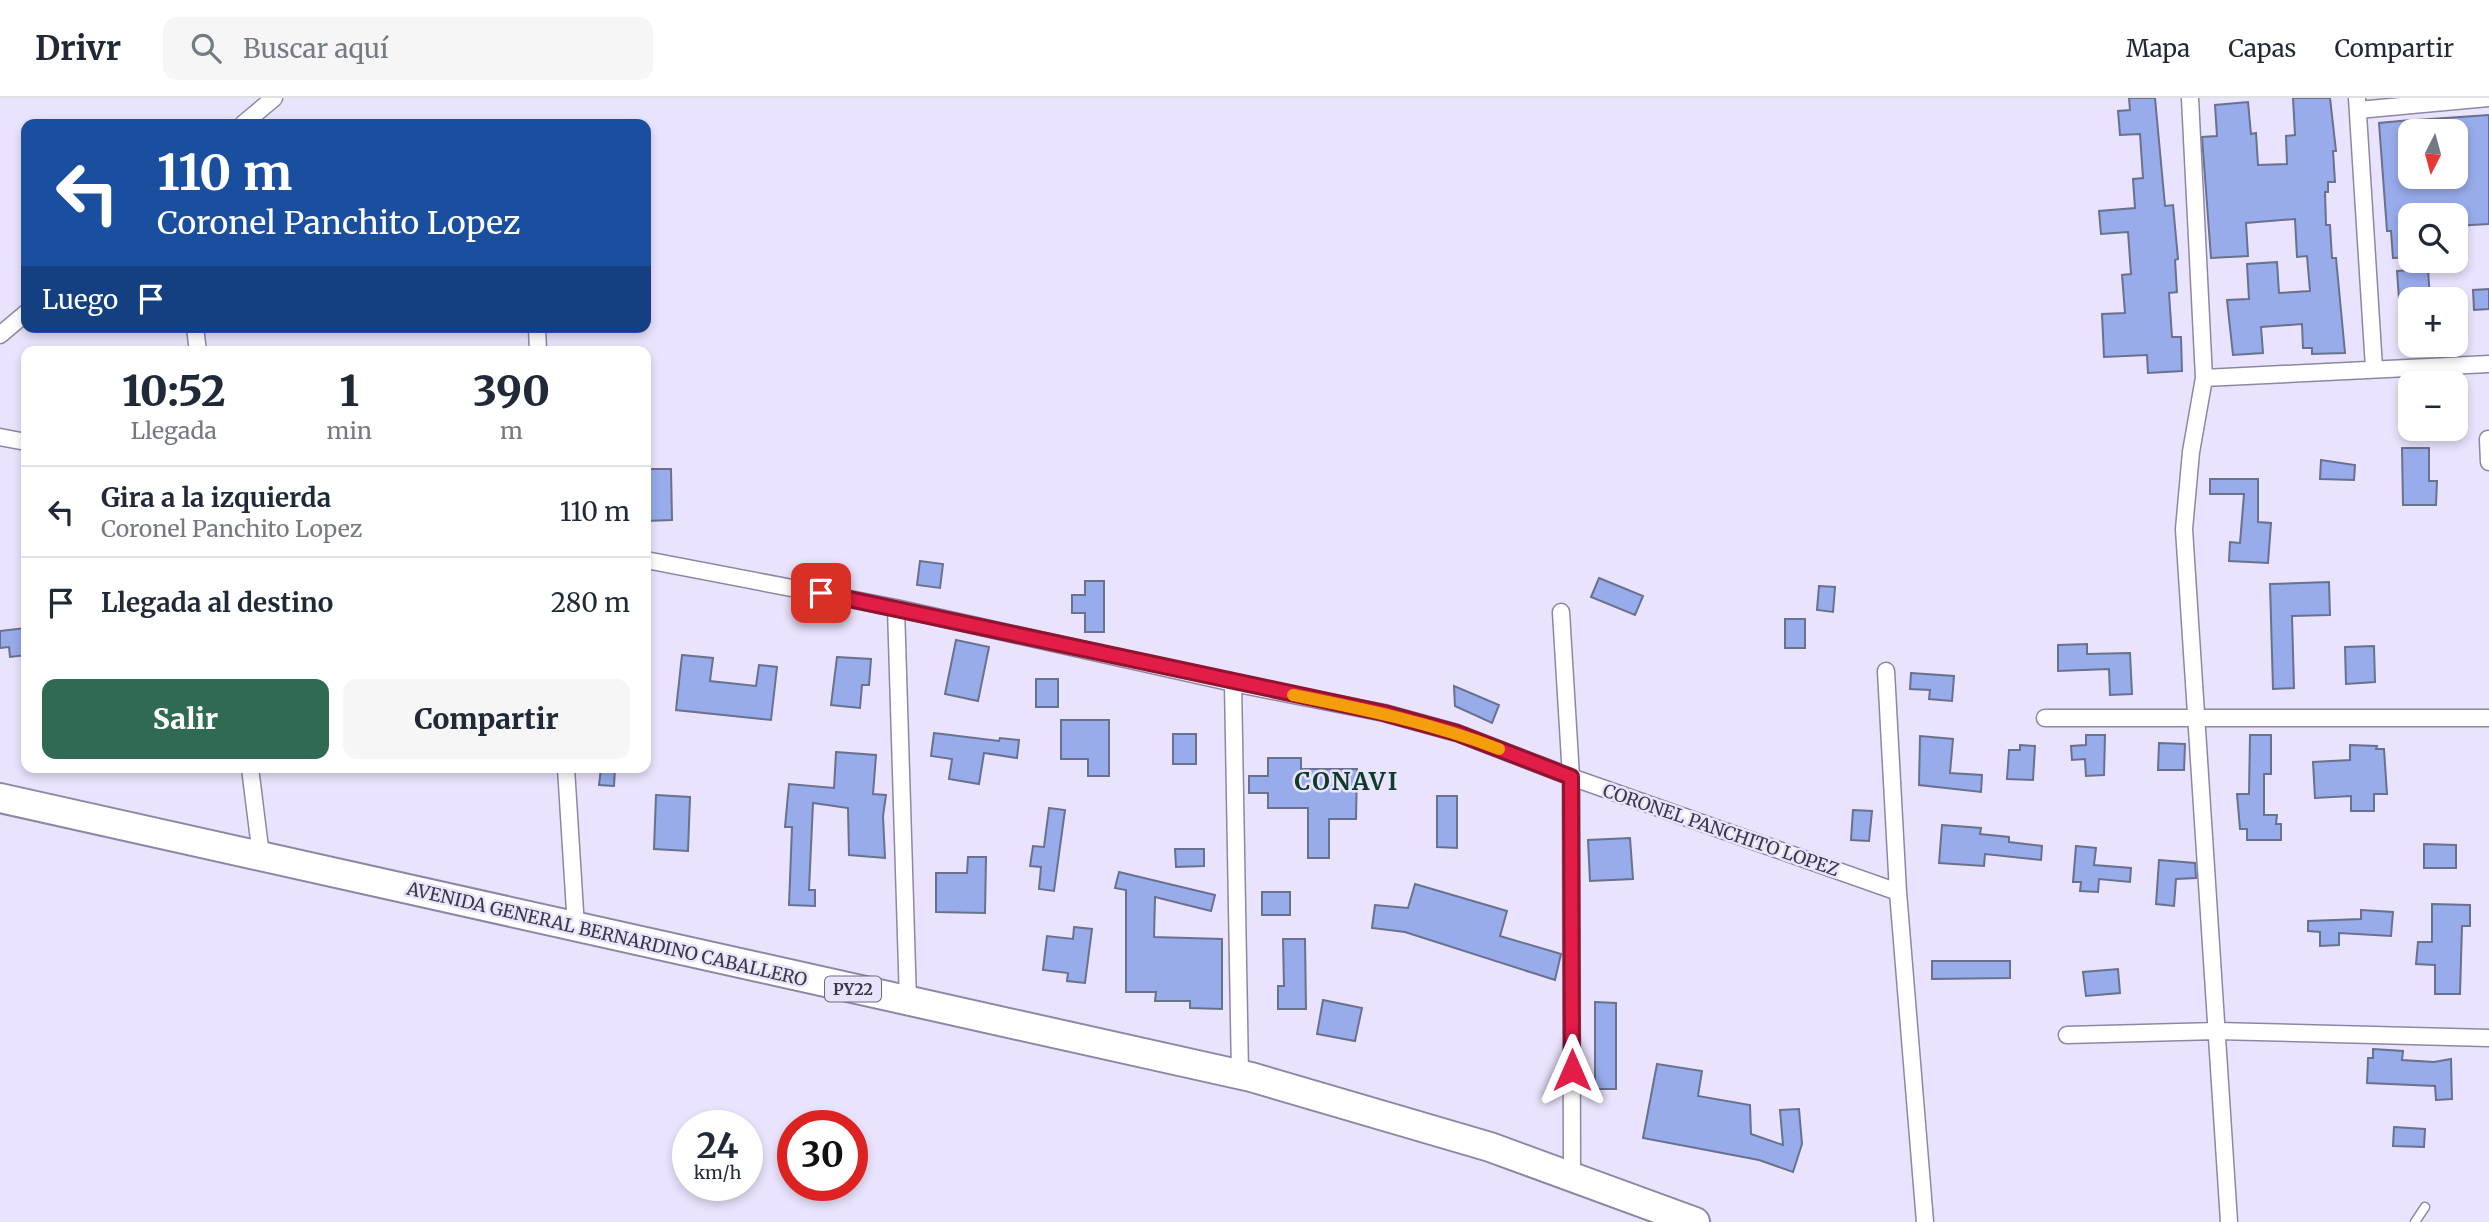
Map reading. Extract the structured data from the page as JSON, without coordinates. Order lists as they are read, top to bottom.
{
  "streets": {
    "highway": ["AVENIDA GENERAL BERNARDINO CABALLERO", "PY22"],
    "street": ["CORONEL PANCHITO LOPEZ"]
  },
  "districts": ["CONAVI"],
  "north": "bottom",
  "page": {
    "header": "Drivr",
    "search": "Buscar aquí",
    "nav": ["Mapa", "Capas", "Compartir"],
    "map_buttons": ["+", "−"],
    "turn": ["110 m", "Coronel Panchito Lopez"],
    "then": "Luego",
    "eta": [
      "10:52",
      "Llegada",
      "1",
      "min",
      "390",
      "m"
    ],
    "list": [
      {
        "name": "Gira a la izquierda",
        "note": "Coronel Panchito Lopez",
        "value": "110 m"
      },
      {
        "name": "Llegada al destino",
        "value": "280 m"
      }
    ],
    "buttons": ["Salir", "Compartir"],
    "speed": "24 km/h",
    "limit": "30"
  }
}
